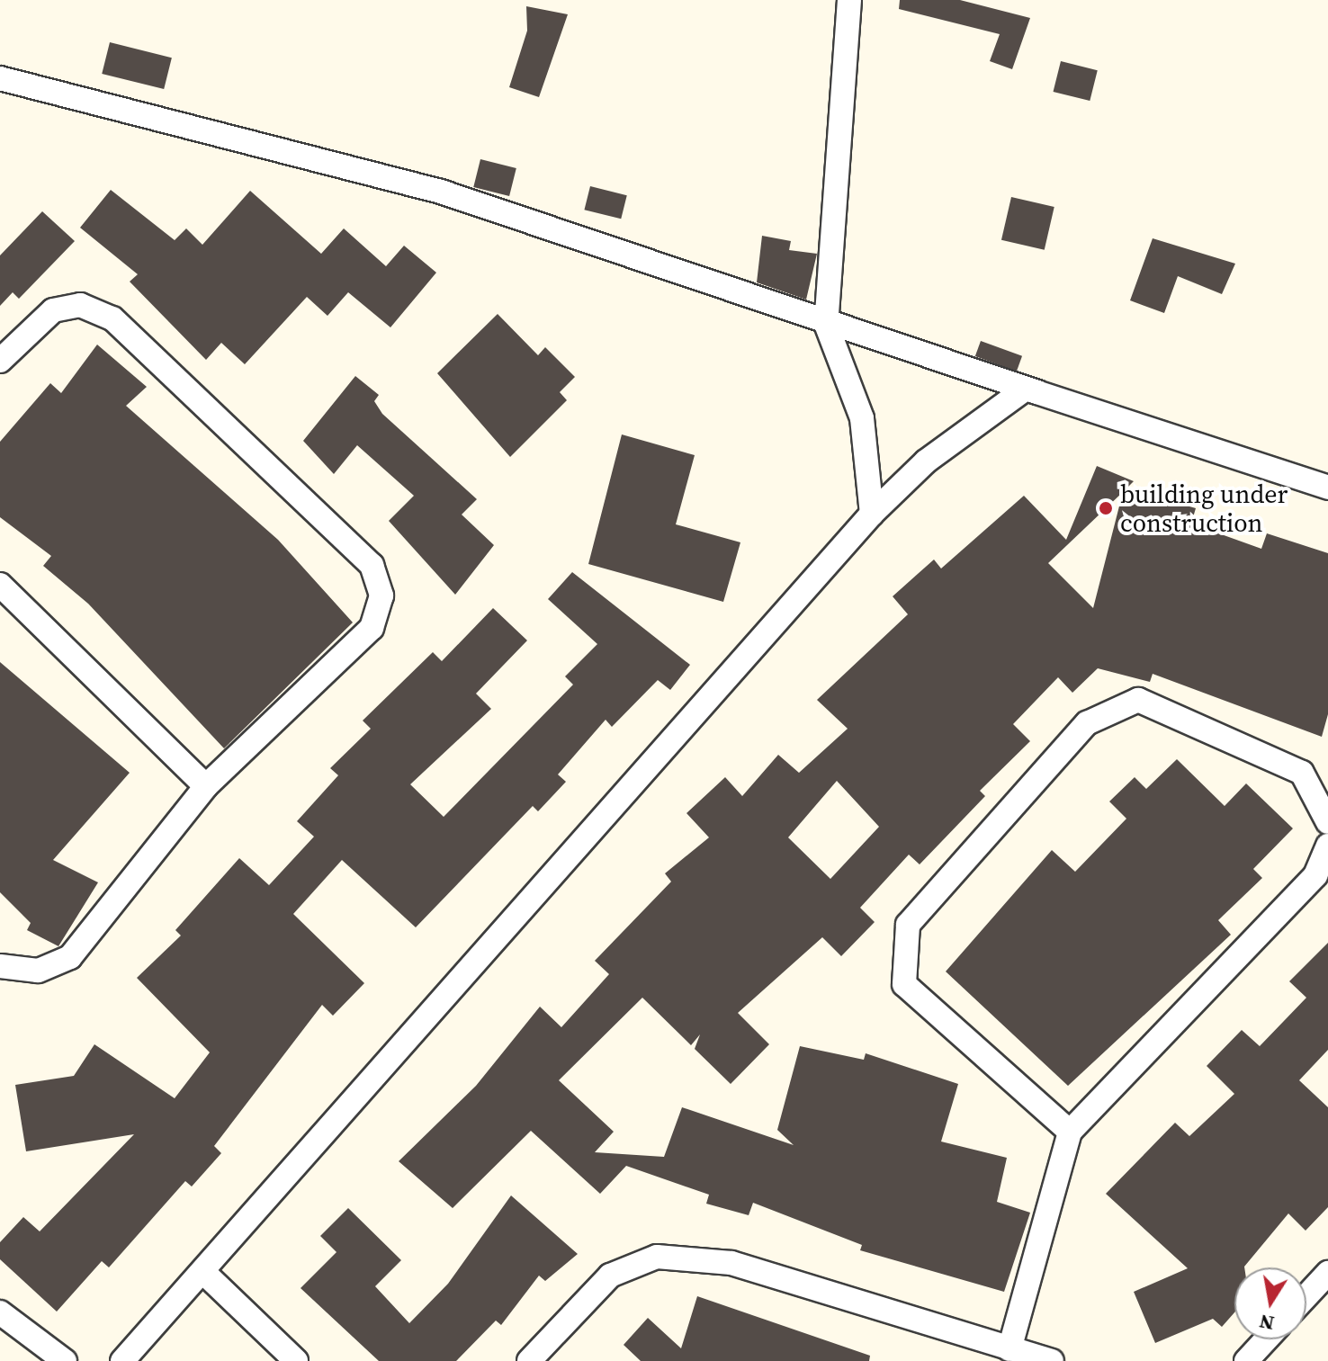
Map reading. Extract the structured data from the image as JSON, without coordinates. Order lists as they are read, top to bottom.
{
  "places": ["building under construction"],
  "north": "bottom"
}
